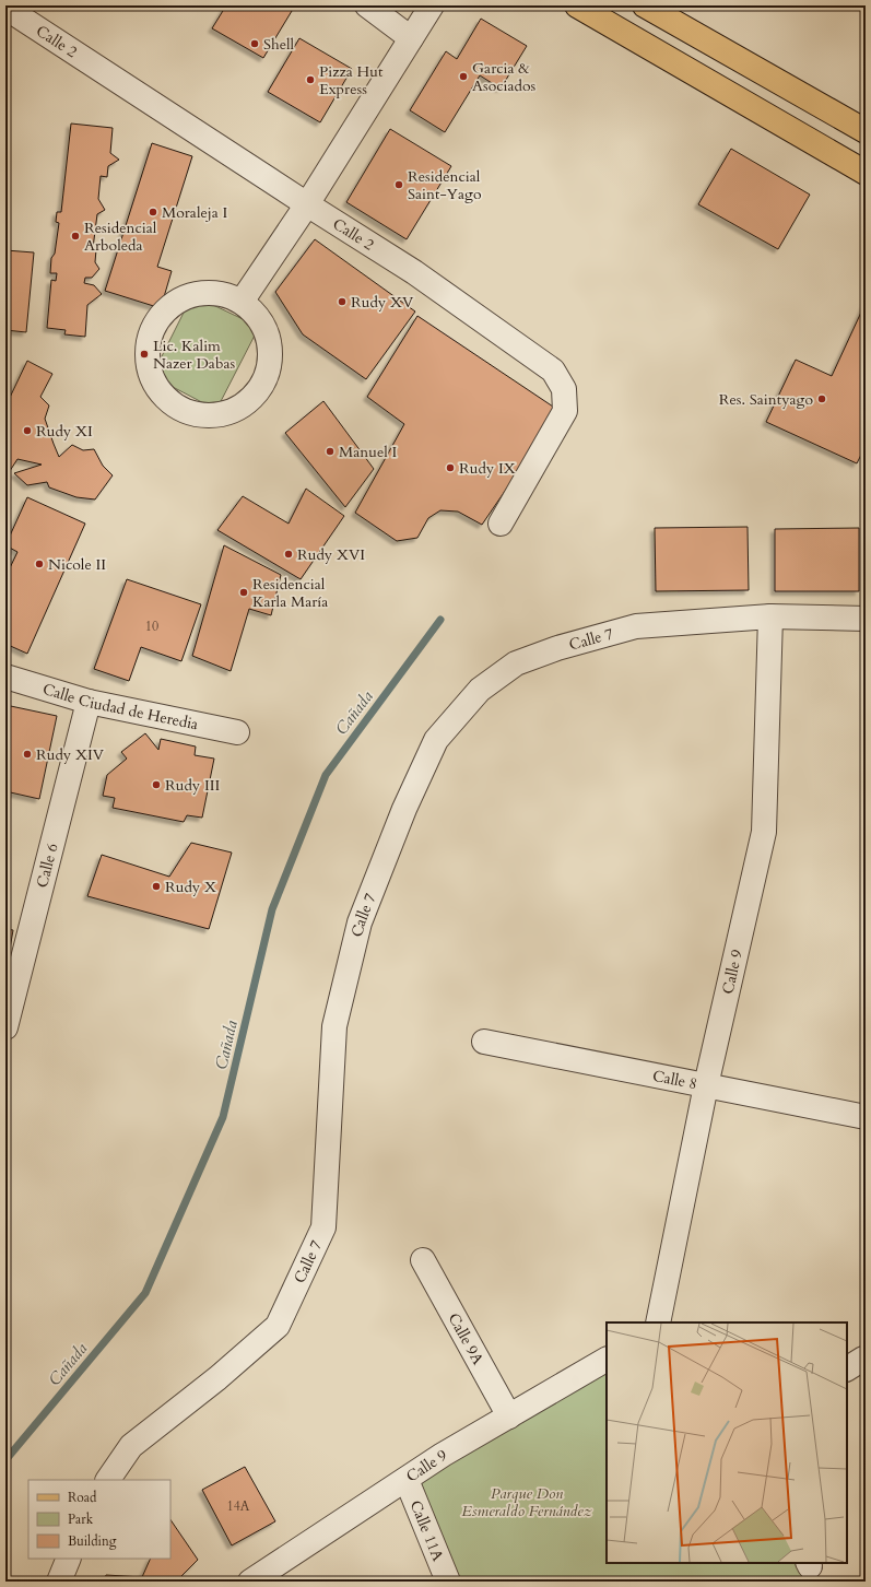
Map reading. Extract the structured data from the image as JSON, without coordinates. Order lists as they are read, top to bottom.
{
  "streets": {
    "street": [
      "Calle 2",
      "Calle 7",
      "Calle Ciudad de Heredia",
      "Calle 6",
      "Calle 9",
      "Calle 8",
      "Calle 9A",
      "Calle 11A"
    ]
  },
  "crossings": [
    ["Calle 7", "Calle 9"],
    ["Calle Ciudad de Heredia", "Calle 6"],
    ["Calle 9", "Calle 8"],
    ["Calle 9", "Calle 9A"],
    ["Calle 9", "Calle 11A"]
  ],
  "water": ["Cañada"],
  "parks": ["Parque Don Esmeraldo Fernández"],
  "places": [
    "Shell",
    "Garcia & Asociados",
    "Pizza Hut Express",
    "Residencial Saint-Yago",
    "Moraleja I",
    "Residencial Arboleda",
    "Rudy XV",
    "Lic. Kalim Nazer Dabas",
    "Res. Saintyago",
    "Rudy XI",
    "Manuel I",
    "Rudy IX",
    "Rudy XVI",
    "Nicole II",
    "Residencial Karla María",
    "Rudy XIV",
    "Rudy III",
    "Rudy X"
  ],
  "house_numbers": ["10", "14A"],
  "legend": ["Road", "Park", "Building"]
}
